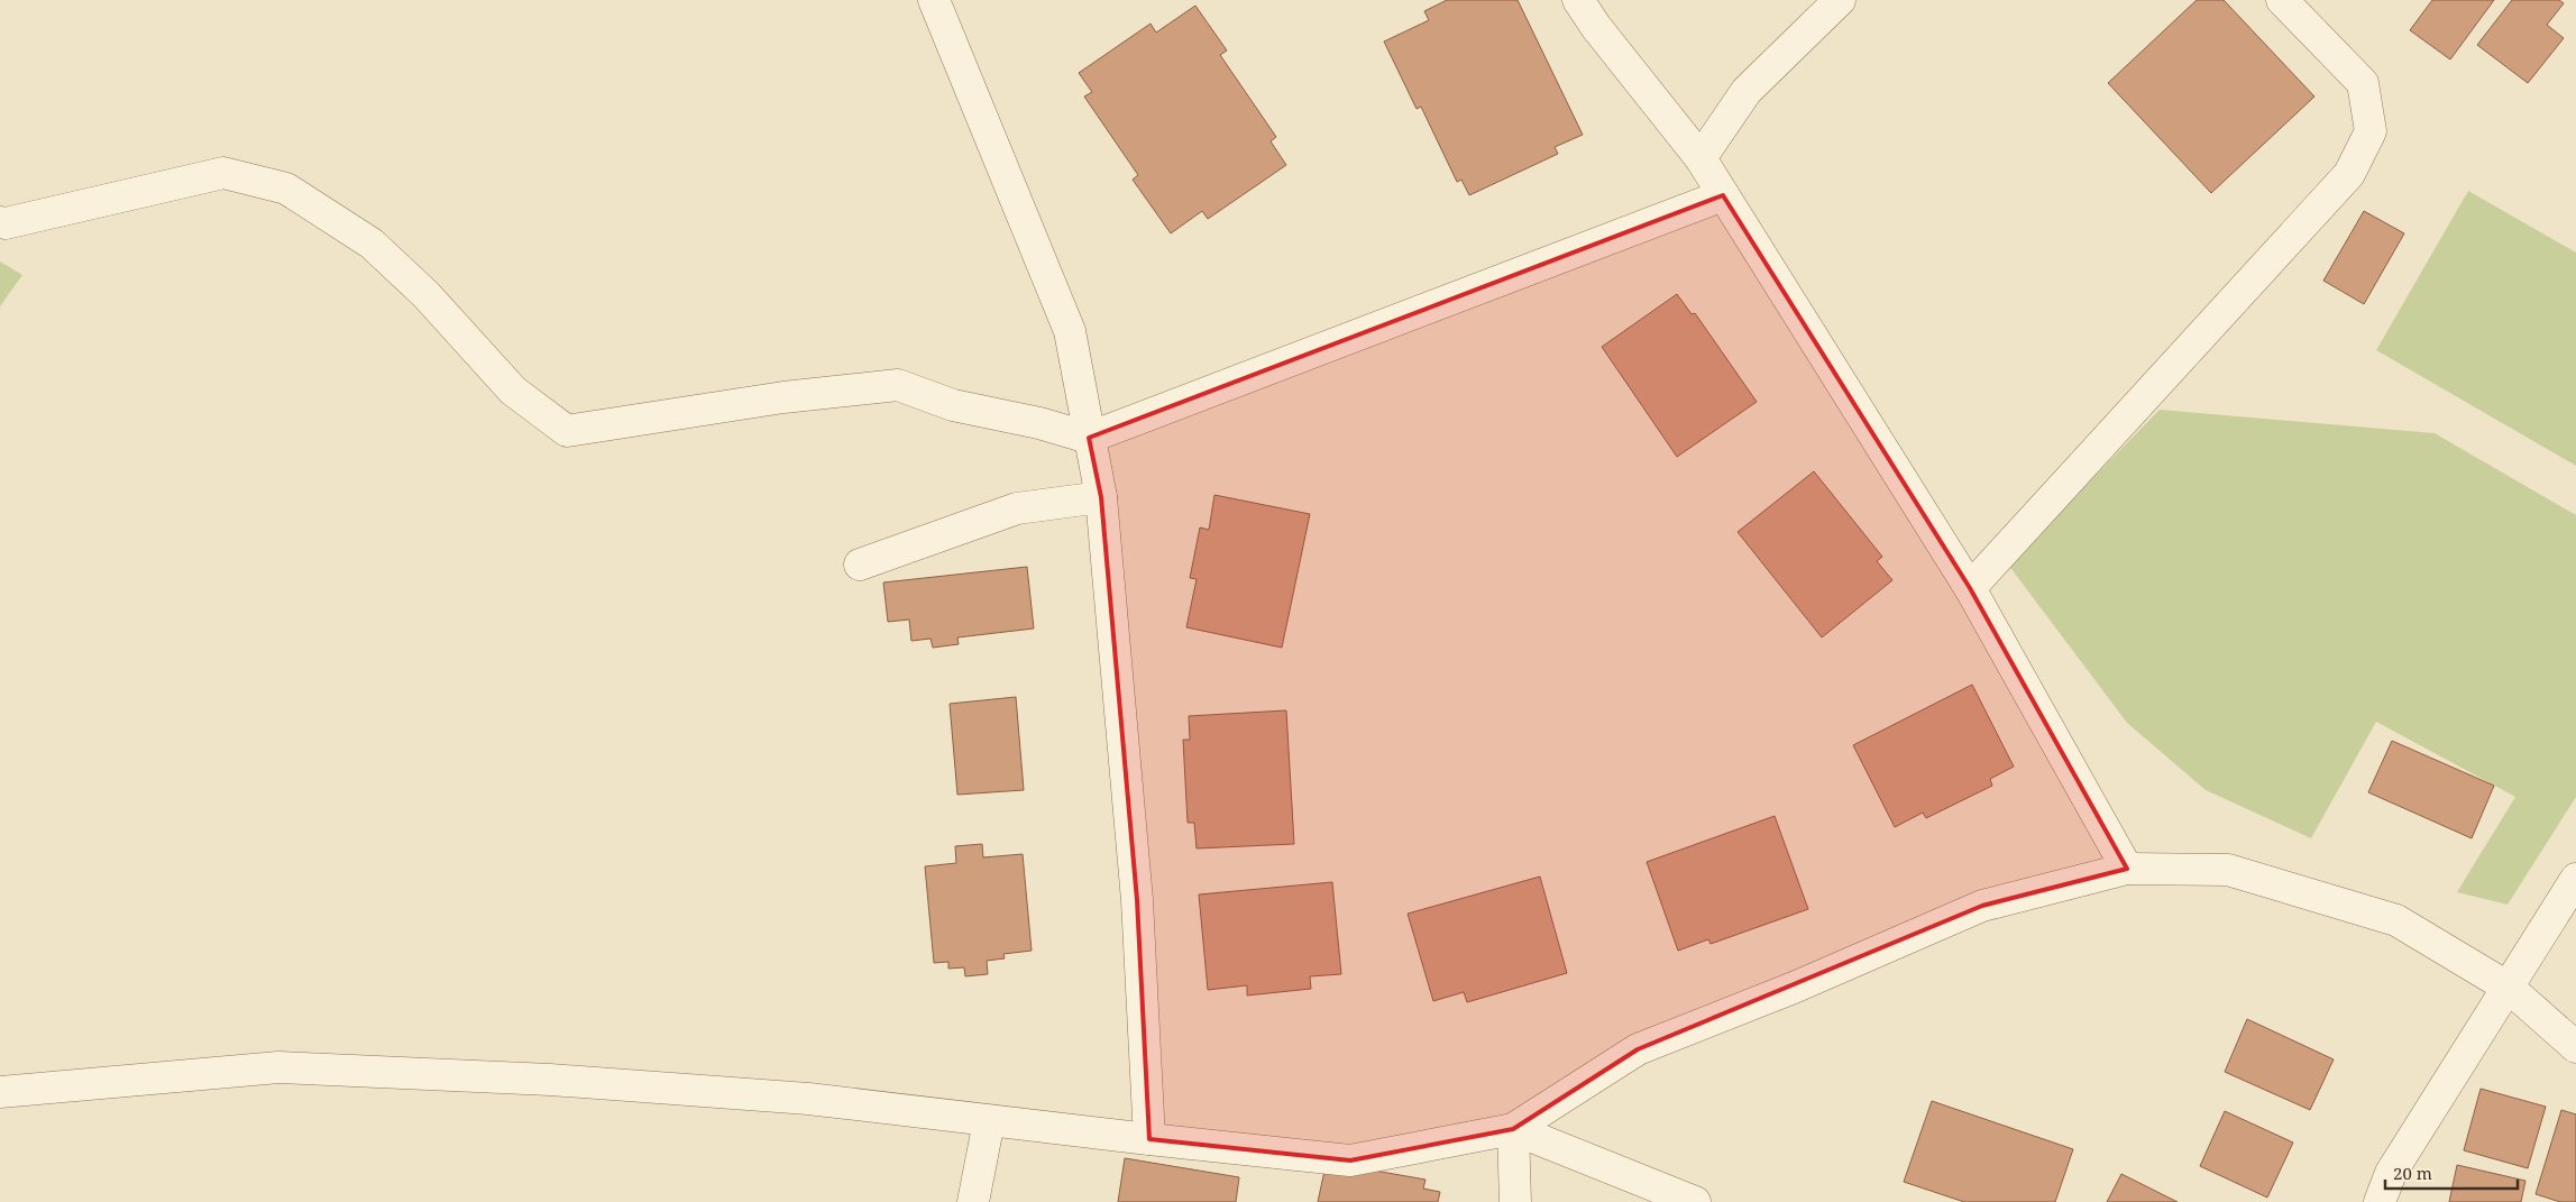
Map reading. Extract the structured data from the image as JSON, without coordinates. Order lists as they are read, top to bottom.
{
  "scale_bar": "20 m"
}
